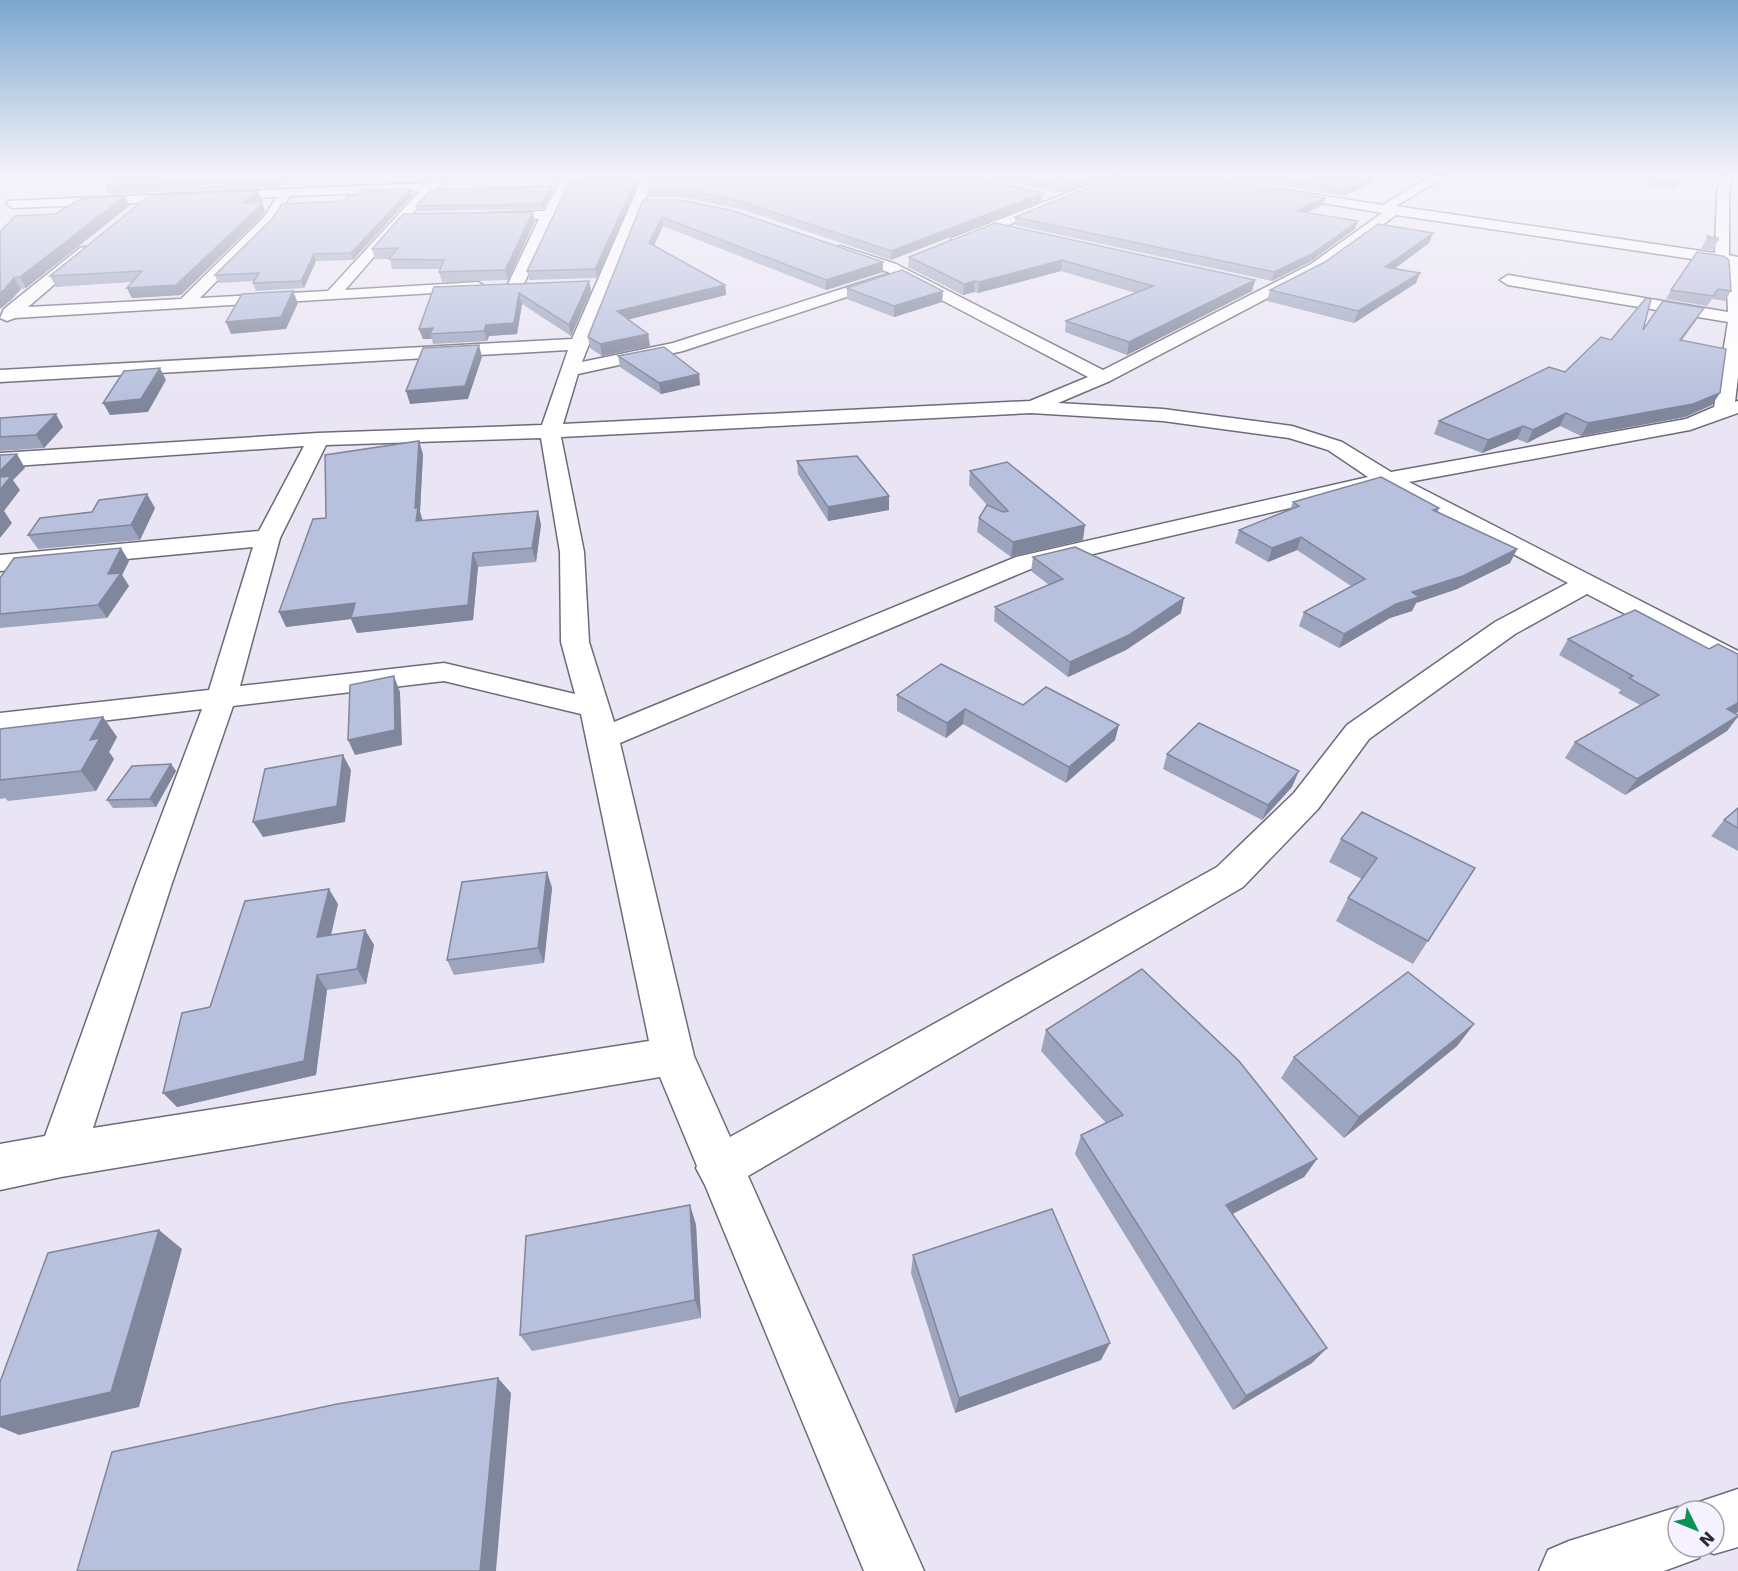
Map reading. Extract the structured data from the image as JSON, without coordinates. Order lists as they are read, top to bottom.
{
  "north": "bottom right"
}
